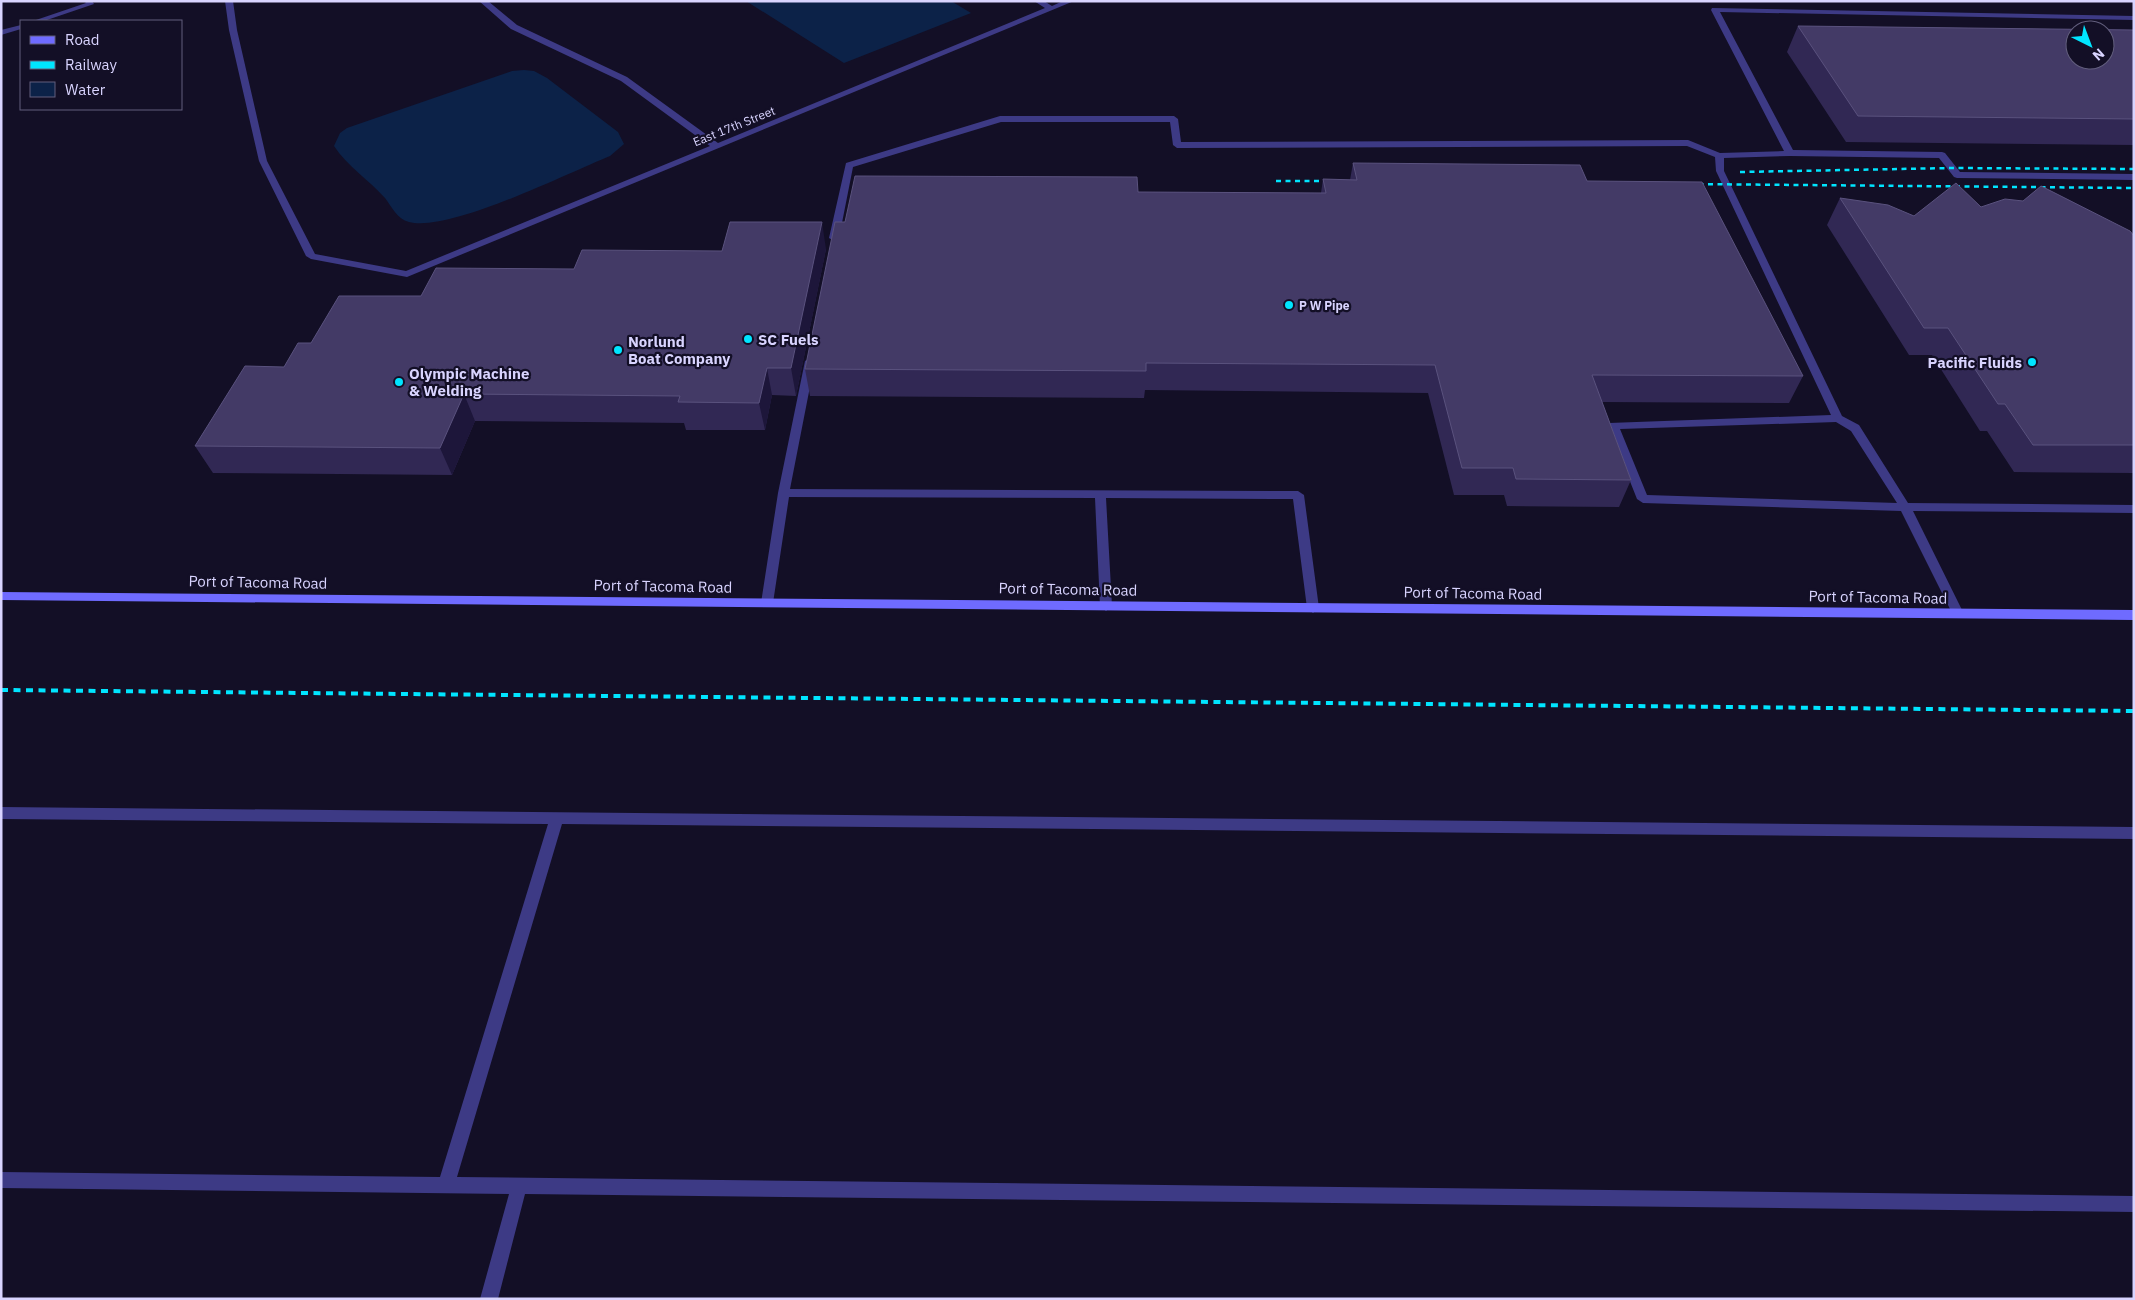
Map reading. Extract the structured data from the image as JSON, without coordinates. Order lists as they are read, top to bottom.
{
  "streets": {
    "main road": ["Port of Tacoma Road"],
    "lane": ["East 17th Street"]
  },
  "places": [
    "P W Pipe",
    "SC Fuels",
    "Norlund Boat Company",
    "Pacific Fluids",
    "Olympic Machine & Welding"
  ],
  "legend": ["Road", "Railway", "Water"],
  "north": "bottom right"
}
